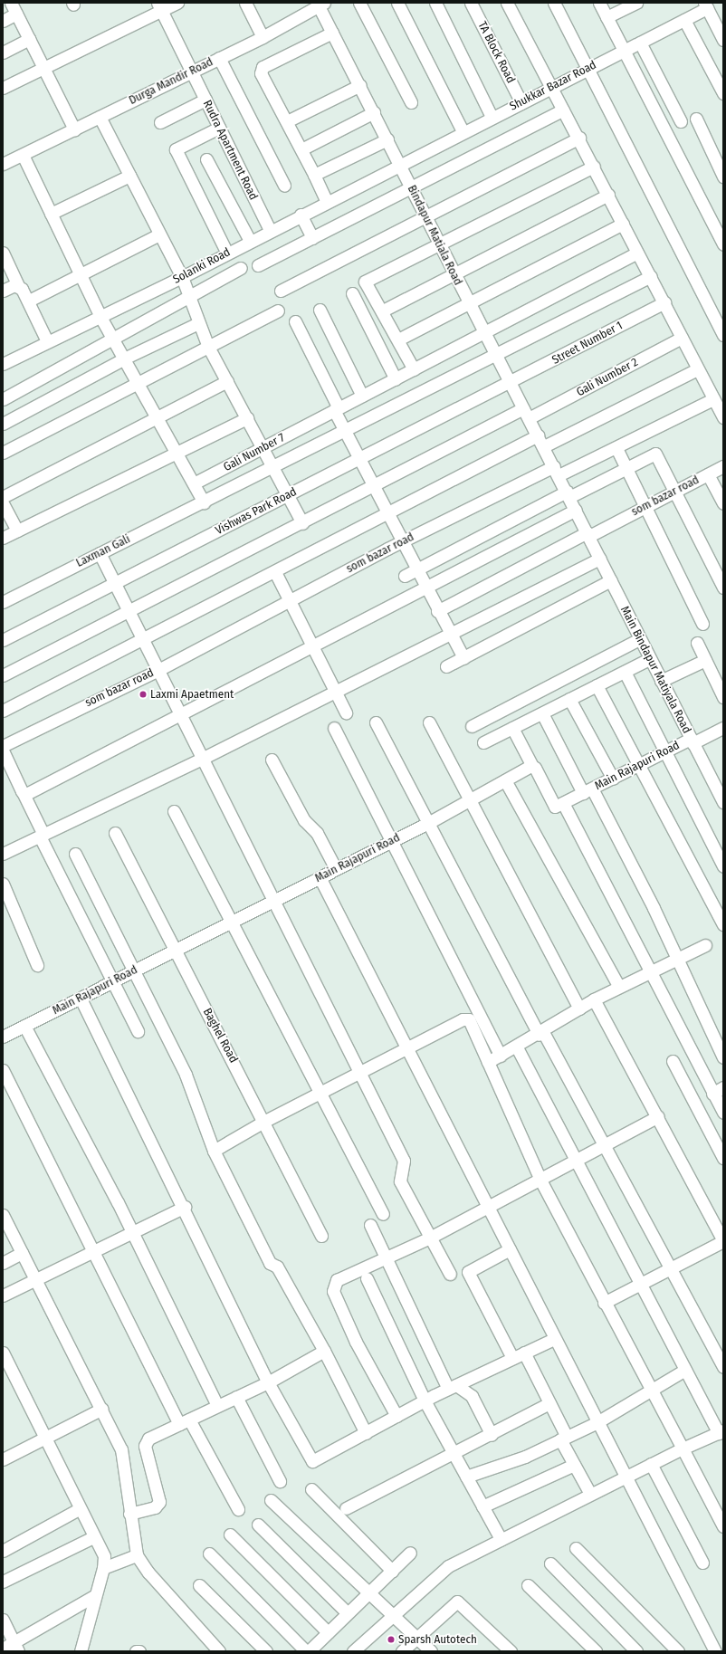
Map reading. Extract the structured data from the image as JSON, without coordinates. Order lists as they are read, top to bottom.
{
  "streets": {
    "street": [
      "TA Block Road",
      "Durga Mandir Road",
      "Shukkar Bazar Road",
      "Rudra Apartment Road",
      "Bindapur Matiala Road",
      "Solanki Road",
      "Street Number 1",
      "Gali Number 2",
      "Gali Number 7",
      "som bazar road",
      "Vishwas Park Road",
      "Laxman Gali",
      "Main Bindapur Matiyala Road",
      "Main Rajapuri Road",
      "Baghel Road"
    ]
  },
  "crossings": [
    ["TA Block Road", "Shukkar Bazar Road"],
    ["Durga Mandir Road", "Rudra Apartment Road"],
    ["Durga Mandir Road", "Bindapur Matiala Road"],
    ["Shukkar Bazar Road", "Bindapur Matiala Road"],
    ["Shukkar Bazar Road", "Solanki Road"],
    ["Rudra Apartment Road", "Solanki Road"],
    ["Bindapur Matiala Road", "Solanki Road"],
    ["Bindapur Matiala Road", "Street Number 1"],
    ["Bindapur Matiala Road", "Gali Number 2"],
    ["Bindapur Matiala Road", "Gali Number 7"],
    ["Bindapur Matiala Road", "som bazar road"],
    ["Bindapur Matiala Road", "Vishwas Park Road"],
    ["Bindapur Matiala Road", "Laxman Gali"],
    ["Street Number 1", "Vishwas Park Road"],
    ["som bazar road", "Main Bindapur Matiyala Road"],
    ["Main Bindapur Matiyala Road", "Main Rajapuri Road"],
    ["Main Rajapuri Road", "Baghel Road"]
  ],
  "places": ["Laxmi Apaetment", "Sparsh Autotech"]
}
